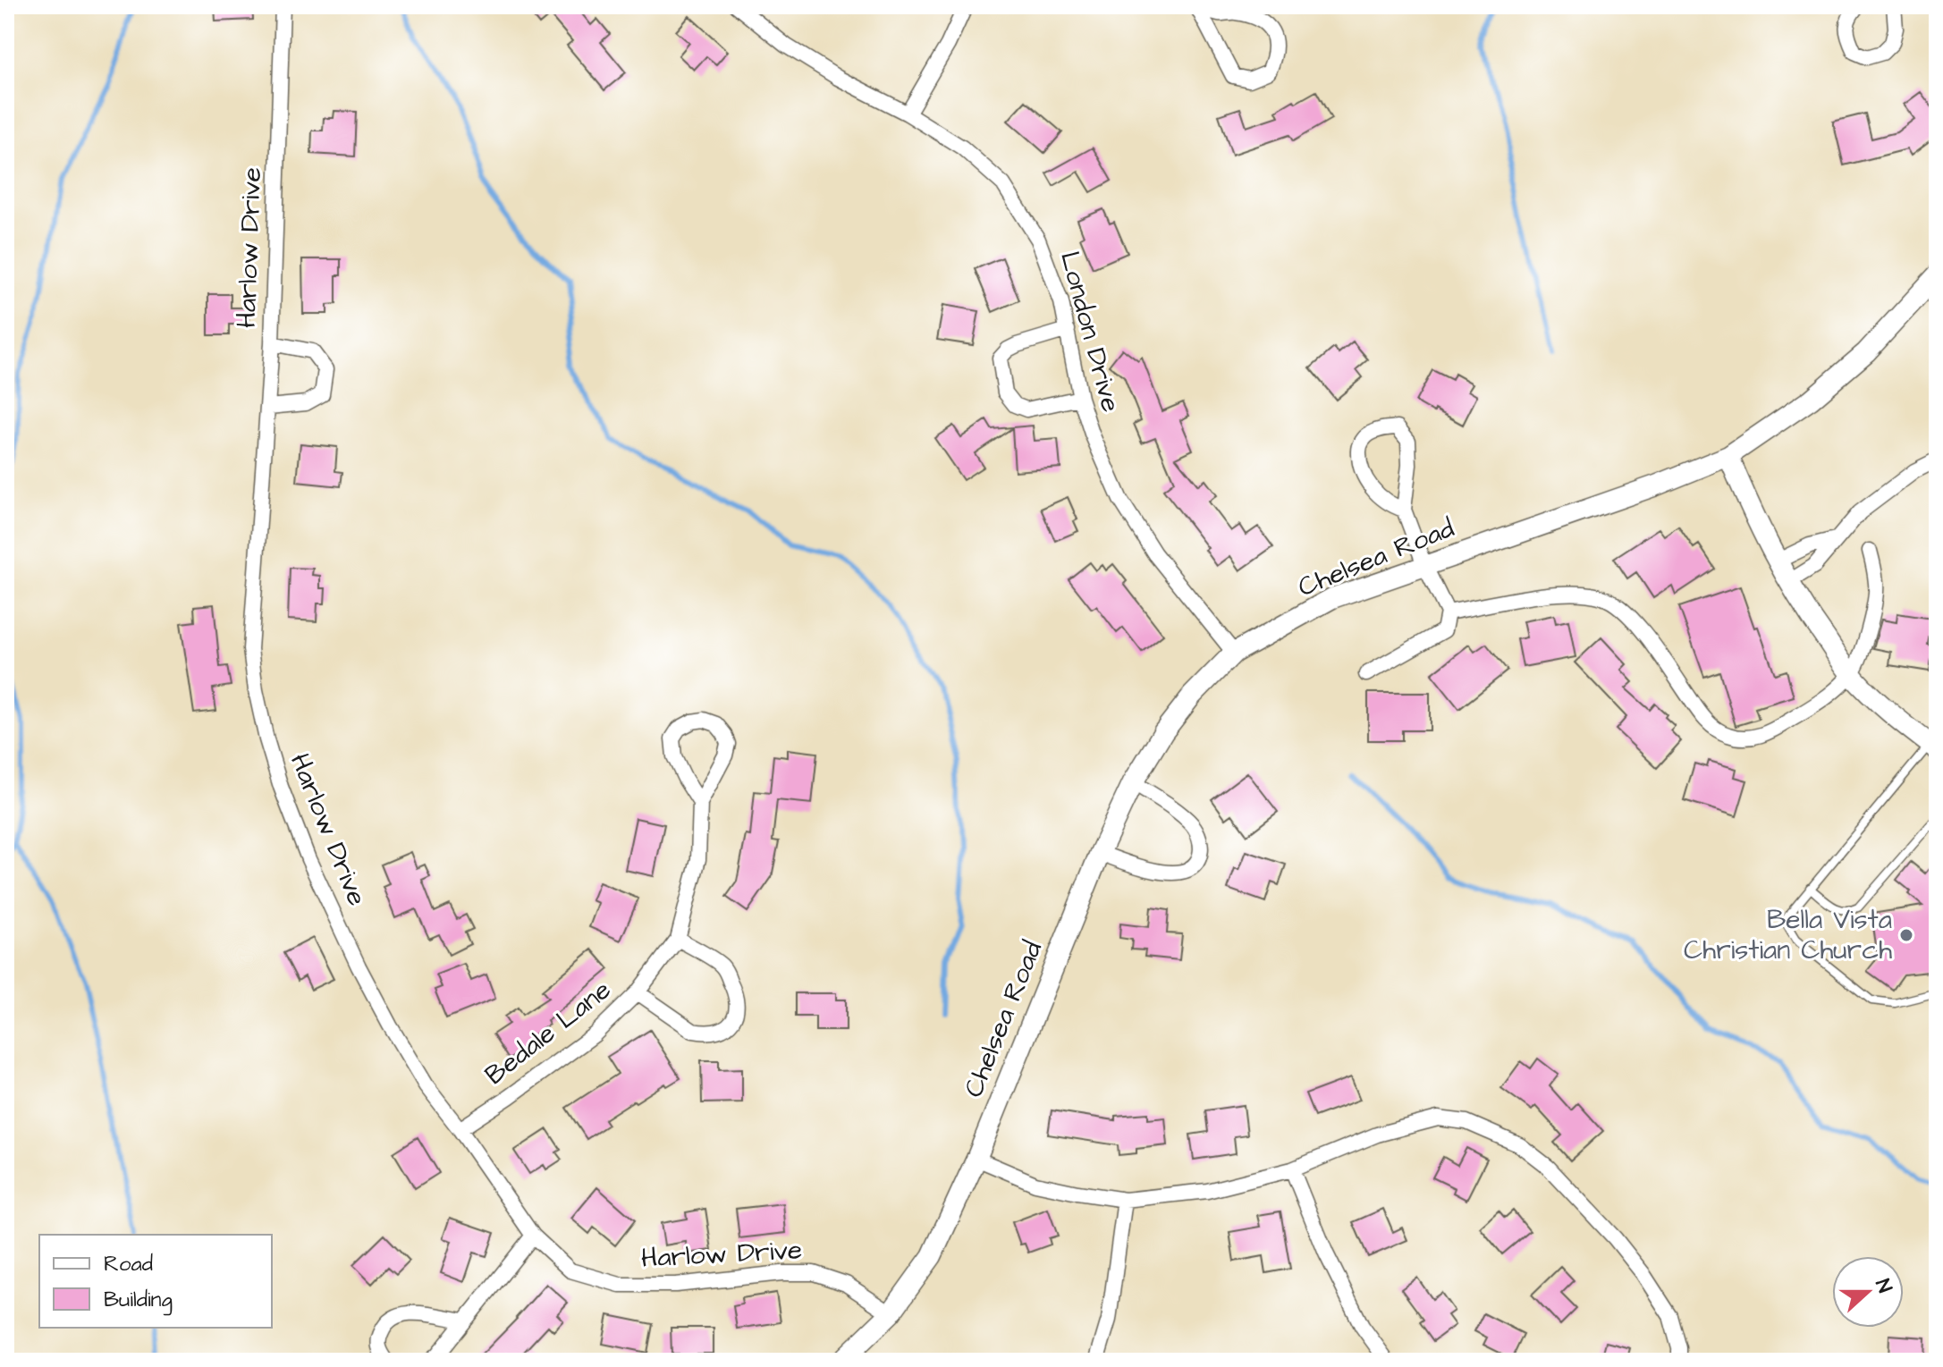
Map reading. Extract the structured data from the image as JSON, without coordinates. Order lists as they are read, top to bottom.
{
  "streets": {
    "street": [
      "Harlow Drive",
      "London Drive",
      "Chelsea Road",
      "Bedale Lane"
    ]
  },
  "crossings": [
    ["Harlow Drive", "Chelsea Road"],
    ["Harlow Drive", "Bedale Lane"],
    ["London Drive", "Chelsea Road"]
  ],
  "places": ["Bella Vista Christian Church"],
  "legend": ["Road", "Building"],
  "north": "right"
}
